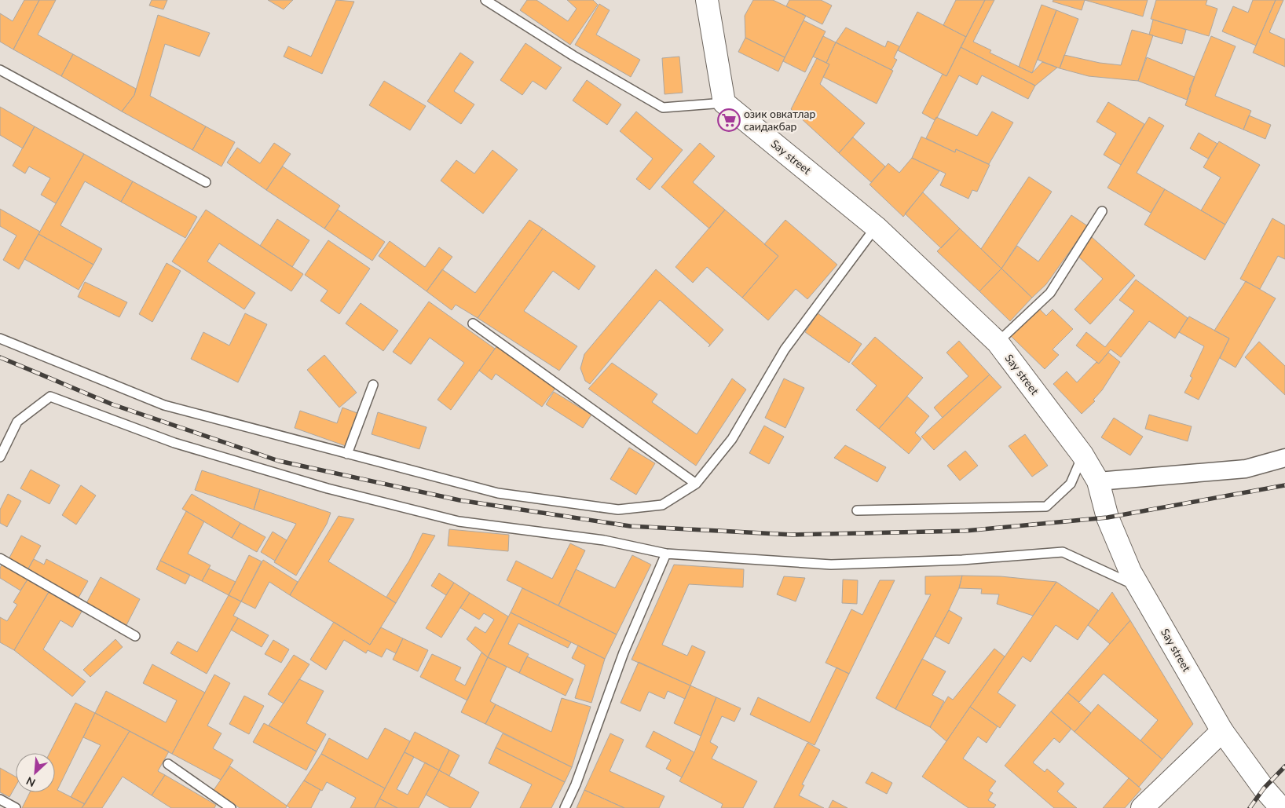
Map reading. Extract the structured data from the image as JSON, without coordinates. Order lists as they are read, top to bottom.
{
  "streets": {
    "main road": ["Say street"]
  },
  "places": {
    "supermarket": ["озик овкатлар саидакбар"]
  },
  "north": "bottom left"
}
